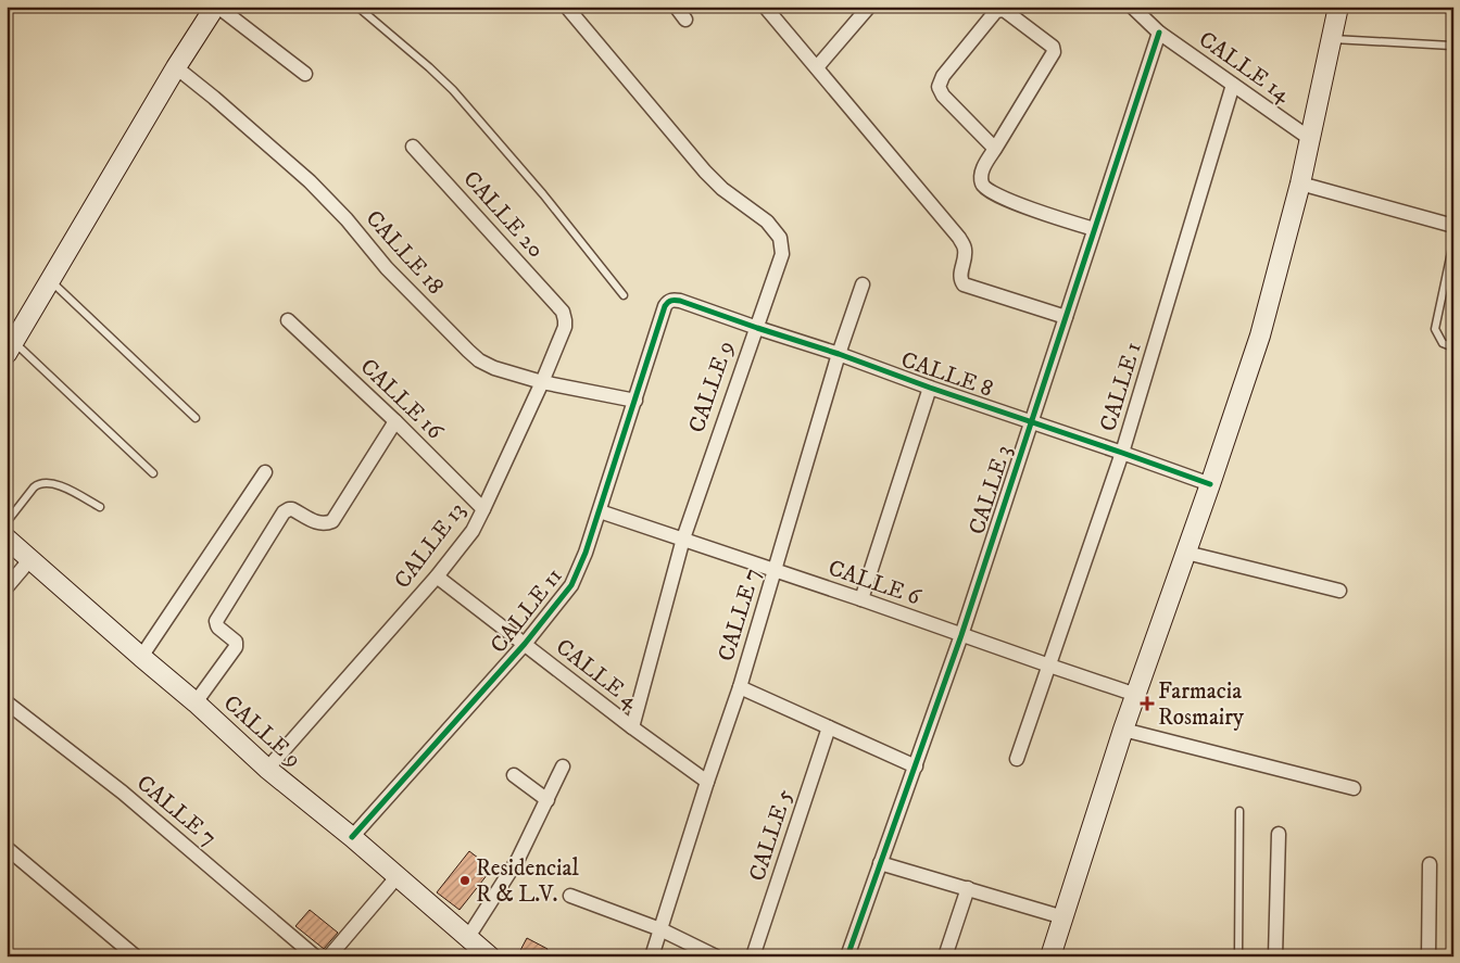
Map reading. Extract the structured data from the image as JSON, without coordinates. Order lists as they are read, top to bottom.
{
  "streets": {
    "main road": ["CALLE 9"],
    "street": [
      "CALLE 14",
      "CALLE 20",
      "CALLE 18",
      "CALLE 8",
      "CALLE 1",
      "CALLE 16",
      "CALLE 3",
      "CALLE 13",
      "CALLE 6",
      "CALLE 11",
      "CALLE 7",
      "CALLE 4",
      "CALLE 5"
    ]
  },
  "crossings": [
    ["CALLE 14", "CALLE 1"],
    ["CALLE 14", "CALLE 3"],
    ["CALLE 20", "CALLE 13"],
    ["CALLE 18", "CALLE 13"],
    ["CALLE 18", "CALLE 11"],
    ["CALLE 8", "CALLE 9"],
    ["CALLE 8", "CALLE 1"],
    ["CALLE 8", "CALLE 3"],
    ["CALLE 8", "CALLE 11"],
    ["CALLE 8", "CALLE 7"],
    ["CALLE 9", "CALLE 13"],
    ["CALLE 9", "CALLE 6"],
    ["CALLE 9", "CALLE 11"],
    ["CALLE 9", "CALLE 4"],
    ["CALLE 1", "CALLE 6"],
    ["CALLE 16", "CALLE 13"],
    ["CALLE 3", "CALLE 6"],
    ["CALLE 13", "CALLE 4"],
    ["CALLE 6", "CALLE 11"],
    ["CALLE 6", "CALLE 7"],
    ["CALLE 11", "CALLE 4"],
    ["CALLE 7", "CALLE 4"]
  ],
  "places": {
    "health": ["Farmacia Rosmairy"],
    "other": ["Residencial R & L.V."]
  }
}
